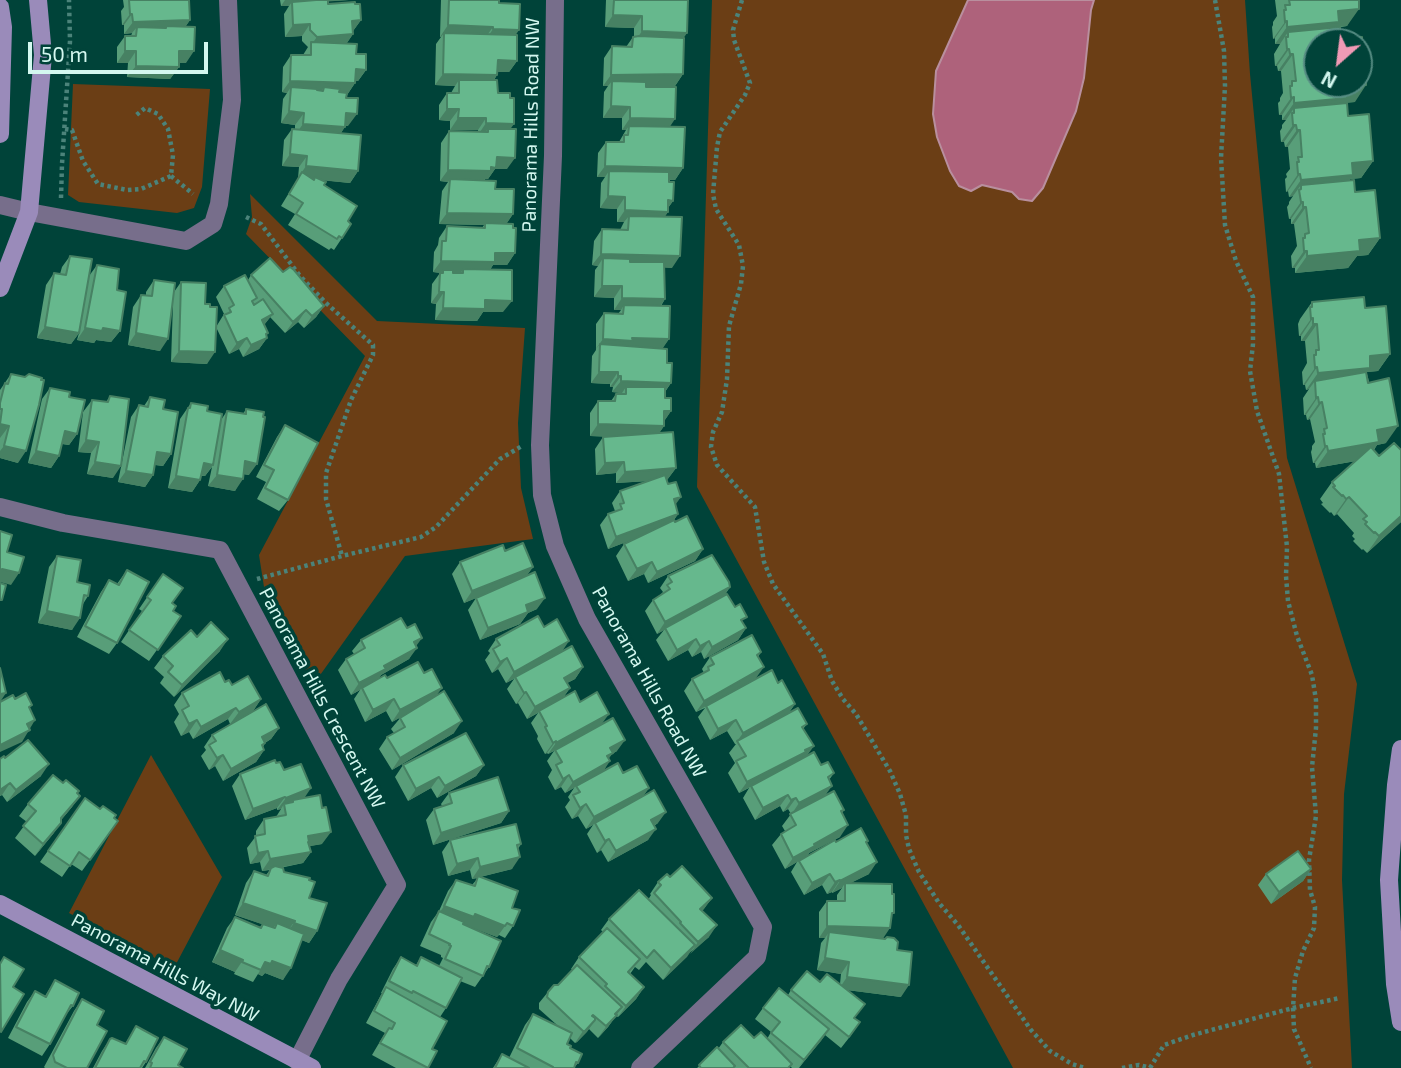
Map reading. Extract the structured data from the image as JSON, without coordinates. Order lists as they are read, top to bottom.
{
  "streets": {
    "street": ["Panorama Hills Road NW", "Panorama Hills Crescent NW", "Panorama Hills Way NW"]
  },
  "crossings": [
    ["Panorama Hills Crescent NW", "Panorama Hills Way NW"]
  ],
  "scale_bar": "50 m",
  "north": "bottom left"
}
